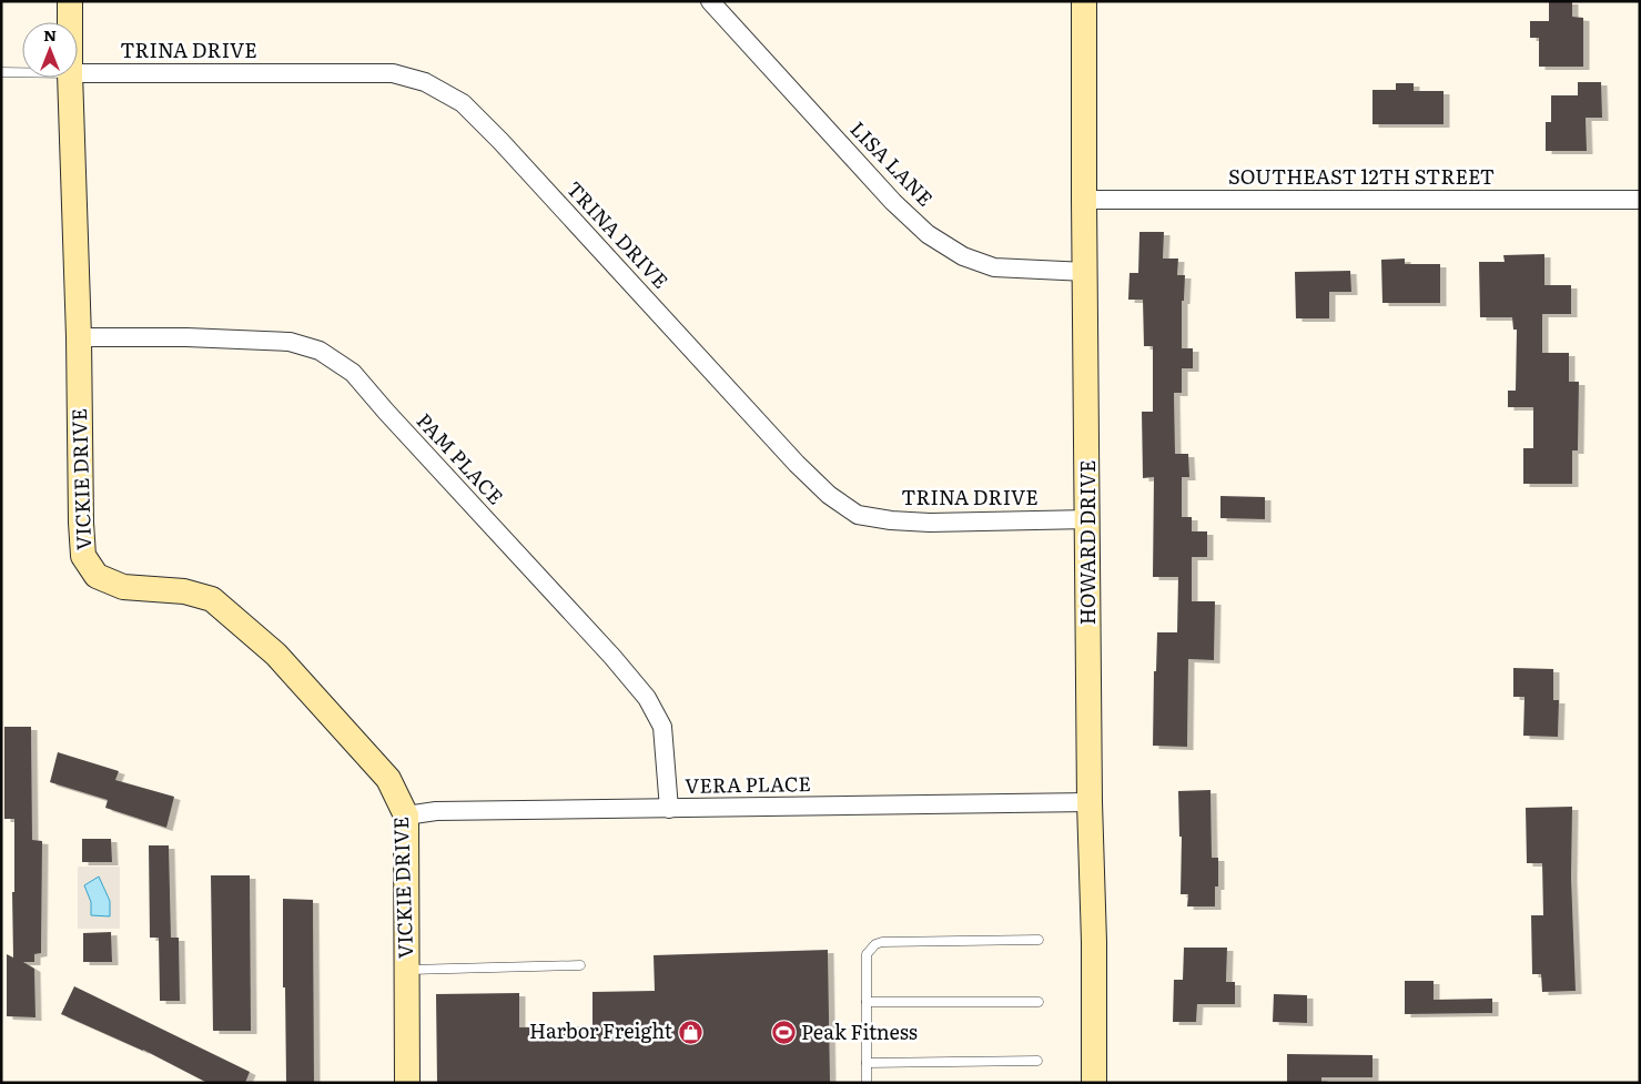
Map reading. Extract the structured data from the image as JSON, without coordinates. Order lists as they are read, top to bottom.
{
  "streets": {
    "street": [
      "TRINA DRIVE",
      "LISA LANE",
      "SOUTHEAST 12TH STREET",
      "PAM PLACE",
      "VICKIE DRIVE",
      "HOWARD DRIVE",
      "VERA PLACE"
    ]
  },
  "crossings": [
    ["TRINA DRIVE", "HOWARD DRIVE"],
    ["LISA LANE", "HOWARD DRIVE"],
    ["SOUTHEAST 12TH STREET", "HOWARD DRIVE"],
    ["PAM PLACE", "VICKIE DRIVE"],
    ["PAM PLACE", "VERA PLACE"],
    ["VICKIE DRIVE", "VERA PLACE"],
    ["HOWARD DRIVE", "VERA PLACE"]
  ],
  "places": {
    "shop": ["Harbor Freight"],
    "sports": ["Peak Fitness"]
  },
  "north": "top"
}
